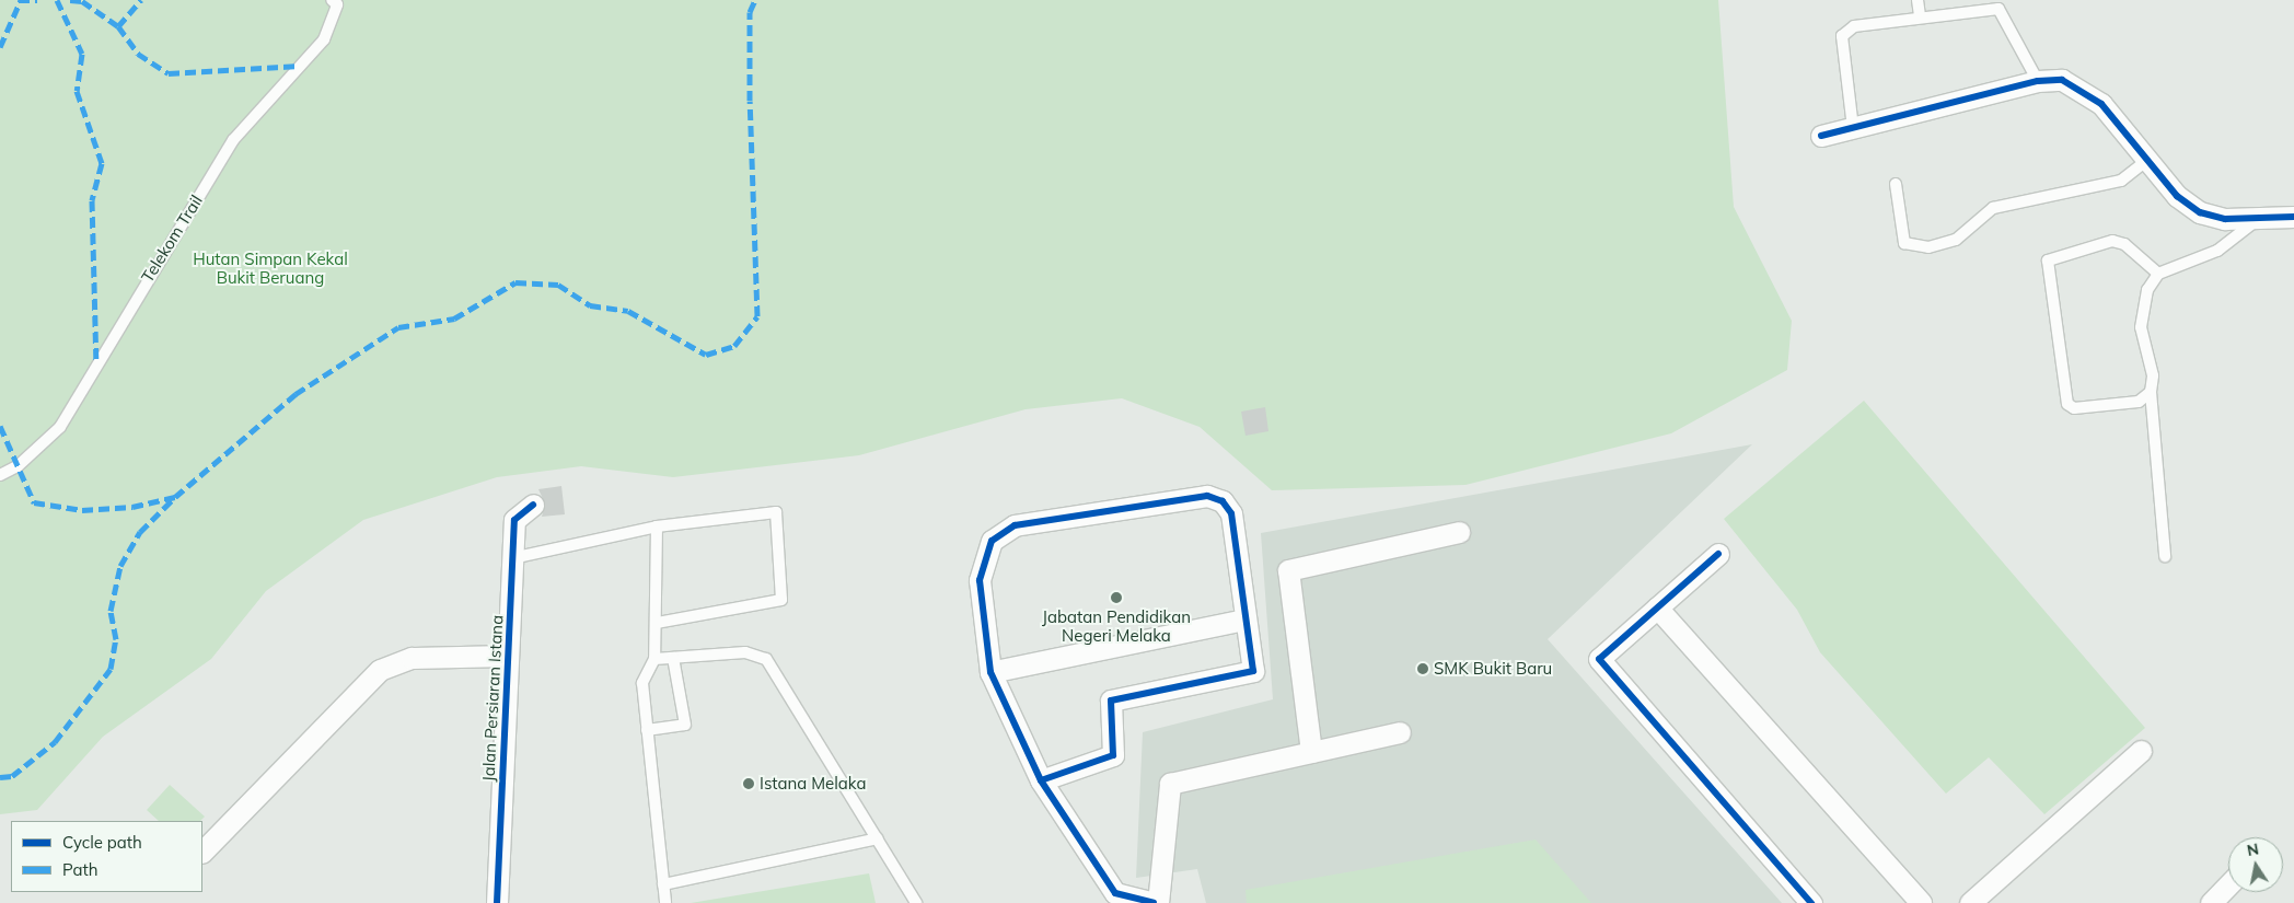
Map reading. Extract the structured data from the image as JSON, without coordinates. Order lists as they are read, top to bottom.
{
  "streets": {
    "street": ["Jalan Persiaran Istana"],
    "lane": ["Telekom Trail"]
  },
  "parks": ["Hutan Simpan Kekal Bukit Beruang"],
  "places": ["Jabatan Pendidikan Negeri Melaka", "SMK Bukit Baru", "Istana Melaka"],
  "legend": ["Cycle path", "Path"],
  "north": "top"
}
